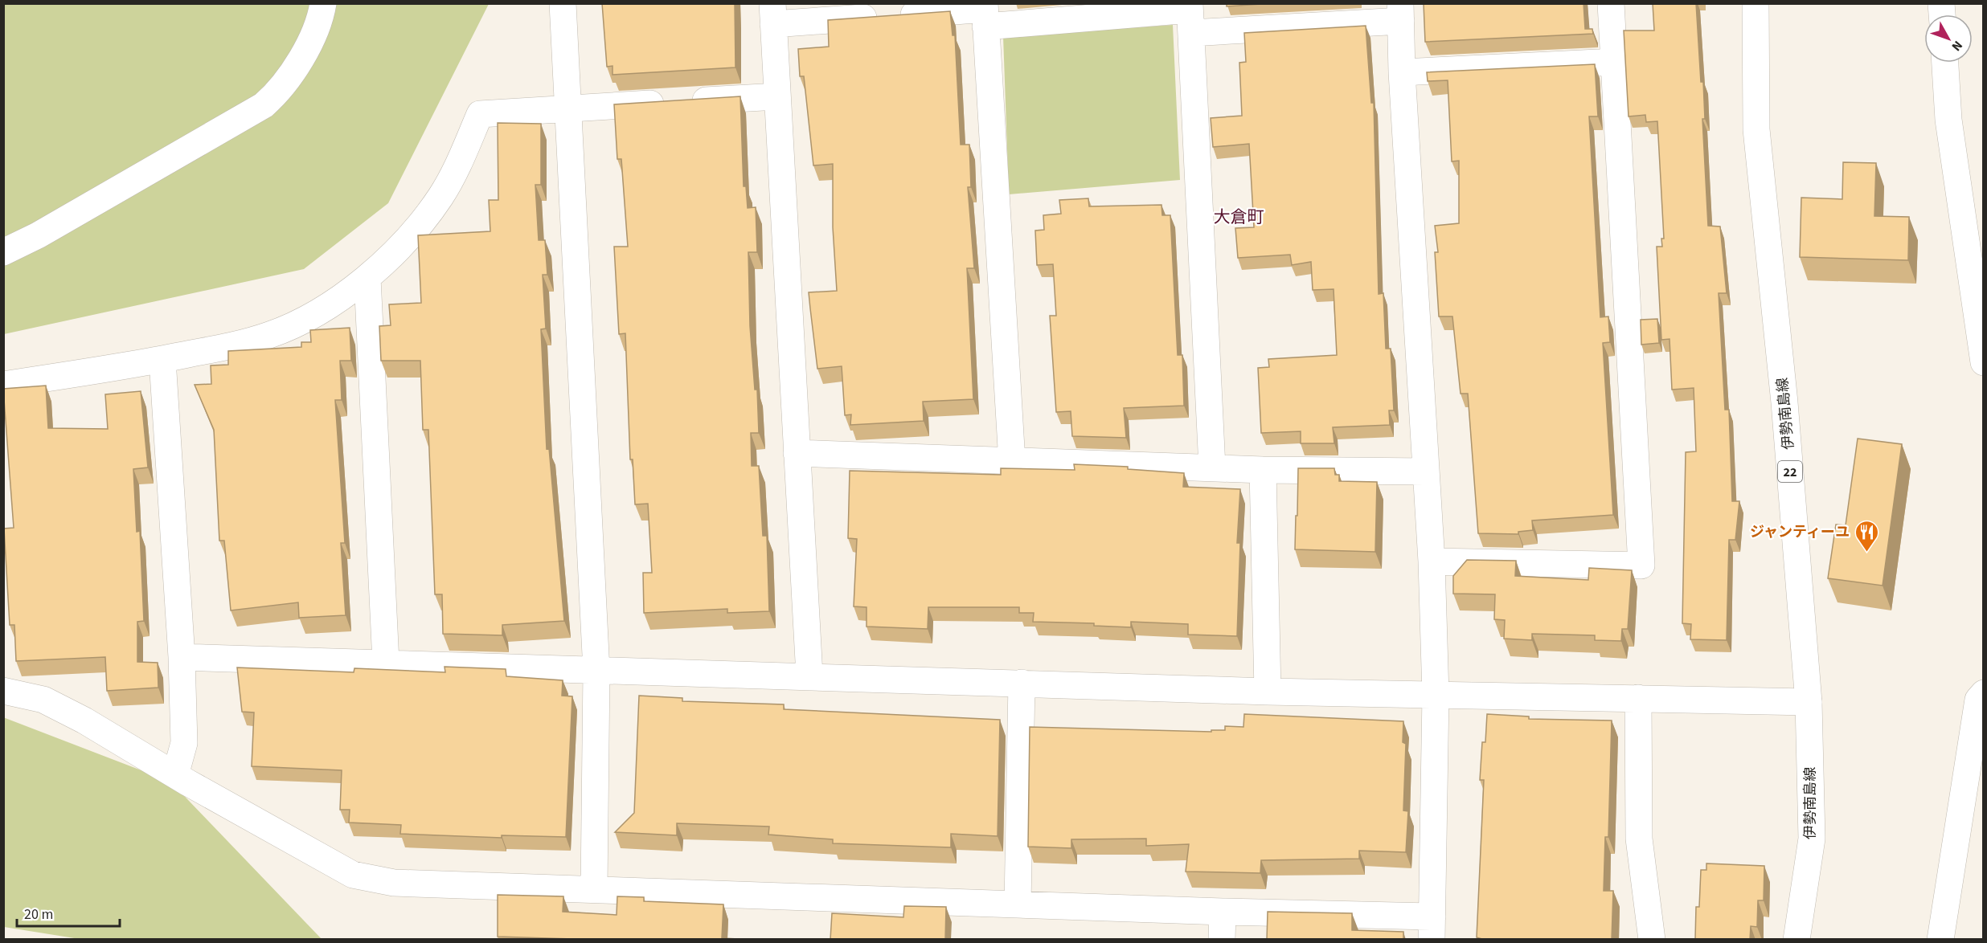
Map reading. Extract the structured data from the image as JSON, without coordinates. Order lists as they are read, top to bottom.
{
  "streets": {
    "street": ["伊勢南島線", "22"]
  },
  "districts": ["大倉町"],
  "places": {
    "restaurant": ["ジャンティーユ"]
  },
  "scale_bar": "20 m",
  "north": "bottom right"
}
